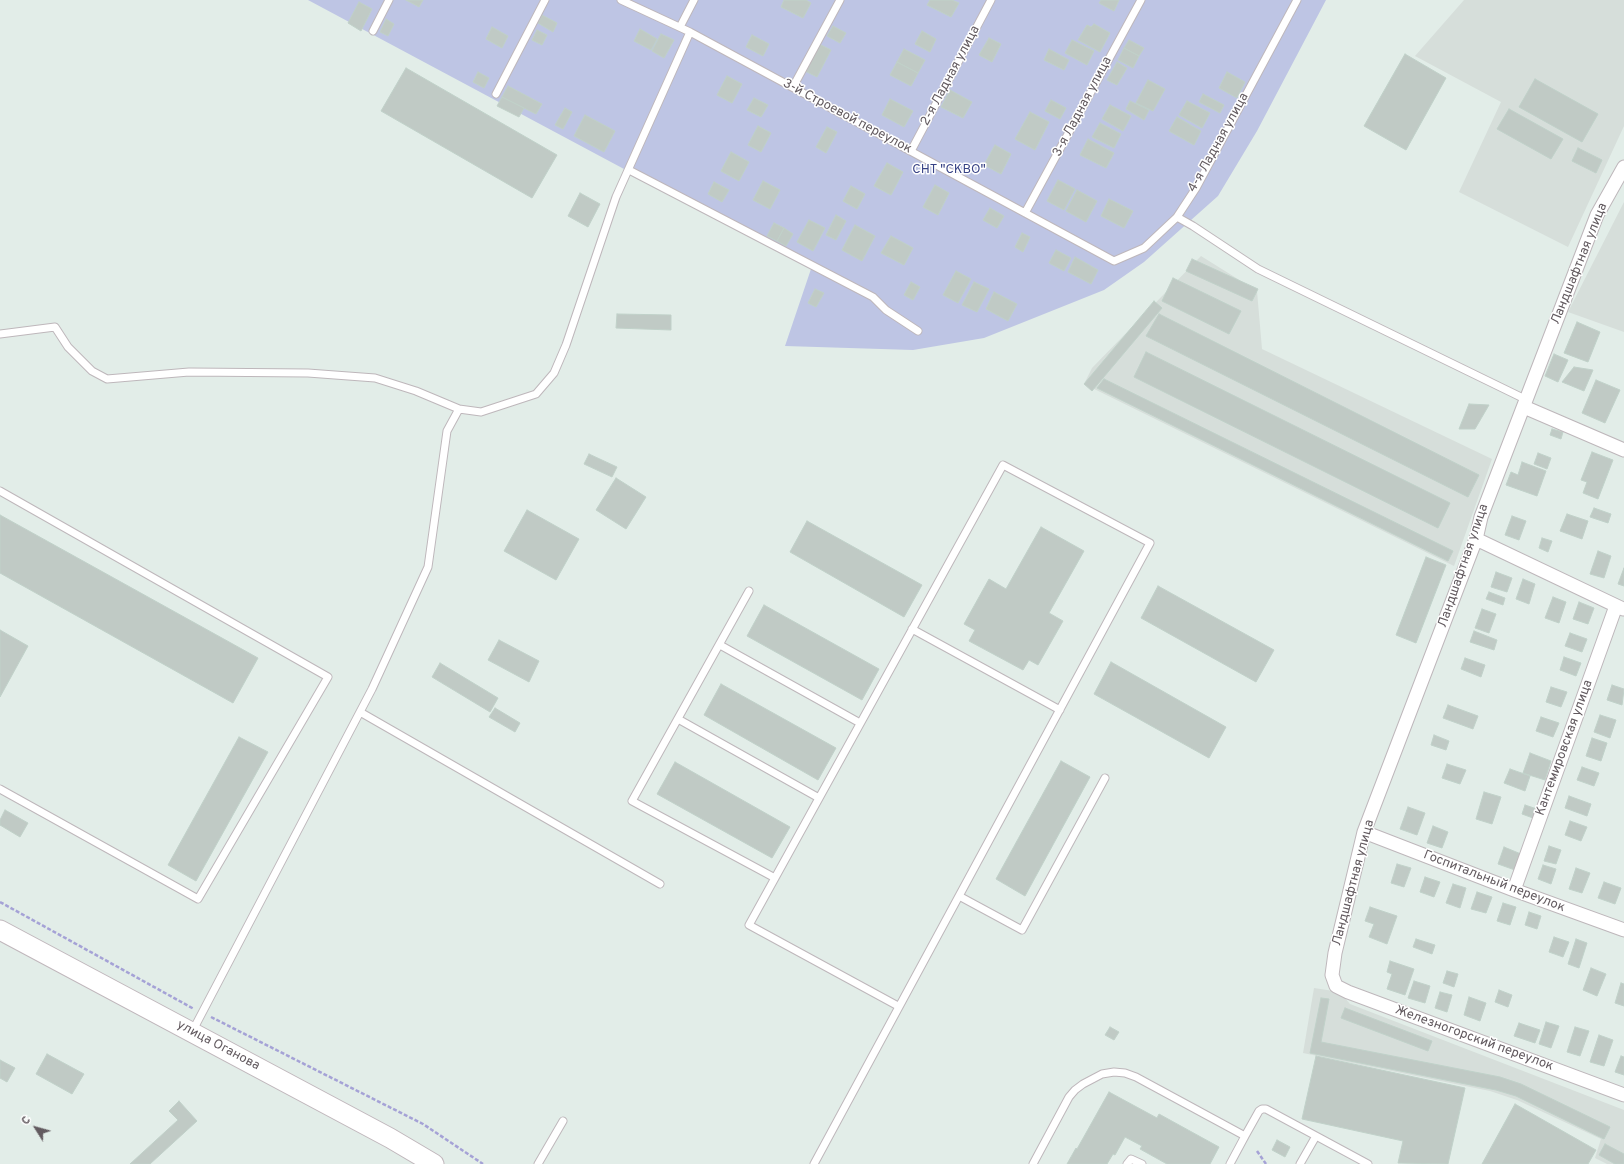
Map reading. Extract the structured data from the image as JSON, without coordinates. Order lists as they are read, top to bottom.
{
  "streets": {
    "main road": ["улица Оганова"],
    "street": [
      "Ландшафтная улица",
      "Кантемировская улица",
      "Госпитальный переулок",
      "Железногорский переулок"
    ],
    "lane": [
      "2-я Ладная улица",
      "3-я Ладная улица",
      "3-й Строевой переулок",
      "4-я Ладная улица"
    ]
  },
  "crossings": [
    ["2-я Ладная улица", "3-й Строевой переулок"],
    ["3-я Ладная улица", "3-й Строевой переулок"],
    ["3-й Строевой переулок", "4-я Ладная улица"],
    ["Ландшафтная улица", "Госпитальный переулок"],
    ["Ландшафтная улица", "Железногорский переулок"],
    ["Кантемировская улица", "Госпитальный переулок"]
  ],
  "parks": ["СНТ \"СКВО\""],
  "north": "top left"
}
